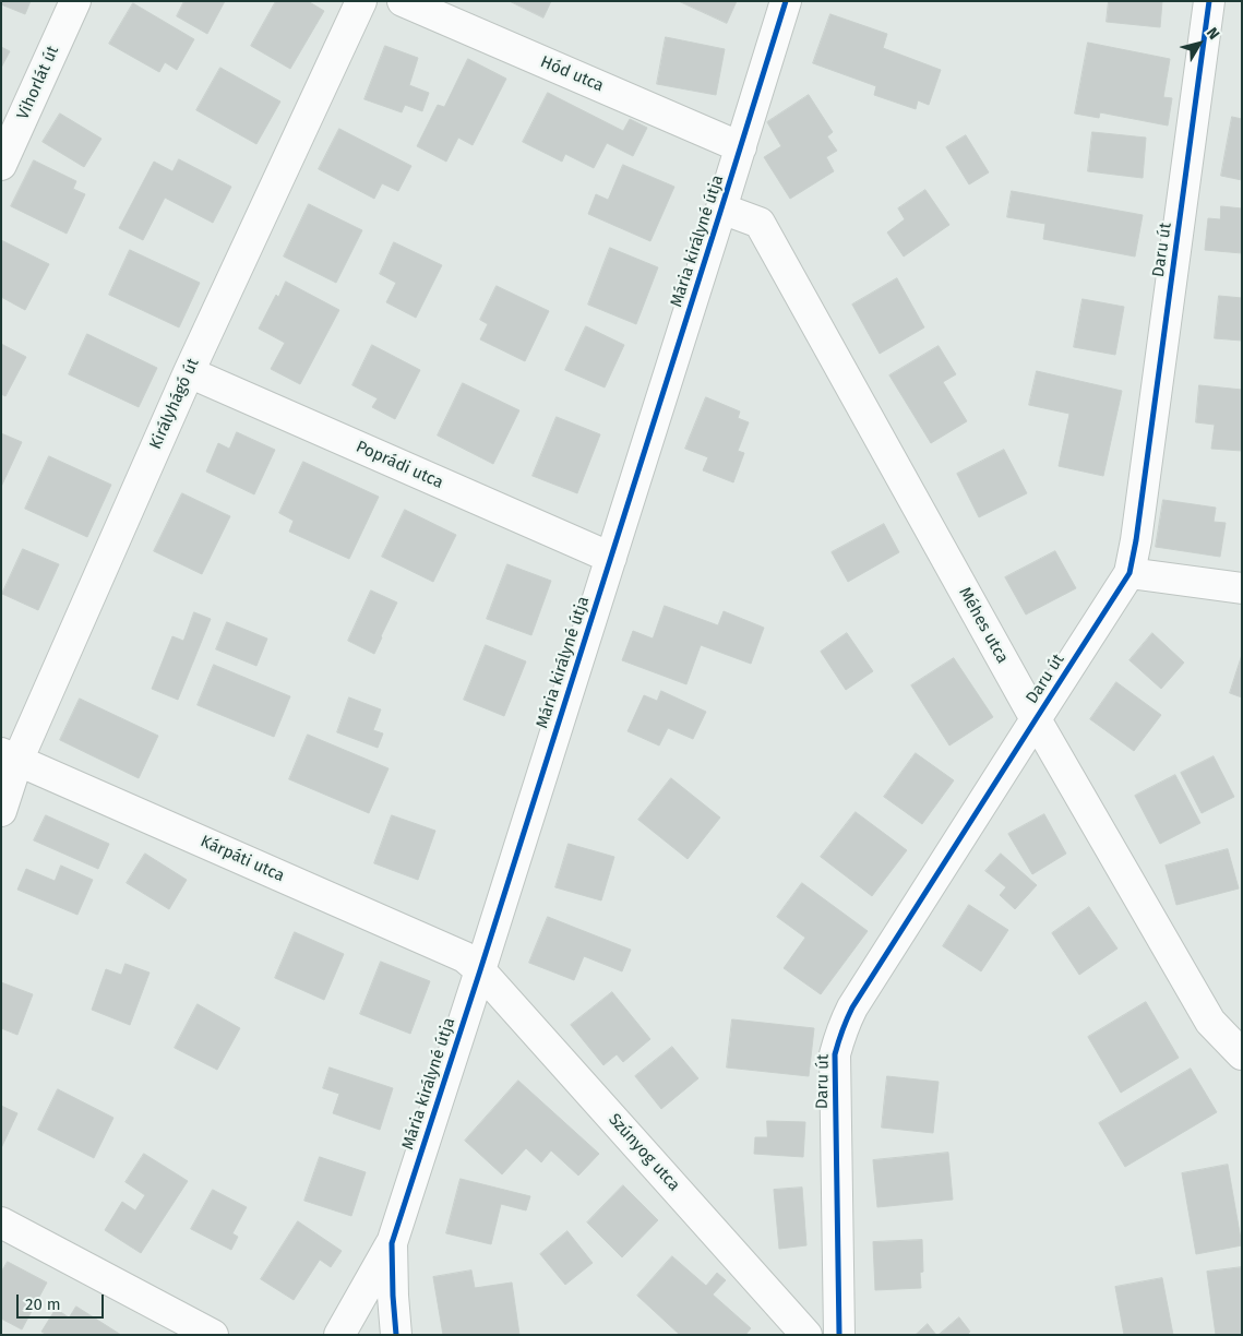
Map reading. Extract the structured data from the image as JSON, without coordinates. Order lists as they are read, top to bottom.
{
  "streets": {
    "street": [
      "Hód utca",
      "Vihorlát út",
      "Mária királyné útja",
      "Daru út",
      "Királyhágó út",
      "Poprádi utca",
      "Méhes utca",
      "Kárpáti utca",
      "Szúnyog utca"
    ]
  },
  "crossings": [
    ["Hód utca", "Mária királyné útja"],
    ["Mária királyné útja", "Poprádi utca"],
    ["Mária királyné útja", "Méhes utca"],
    ["Mária királyné útja", "Kárpáti utca"],
    ["Mária királyné útja", "Szúnyog utca"],
    ["Daru út", "Méhes utca"],
    ["Királyhágó út", "Poprádi utca"],
    ["Királyhágó út", "Kárpáti utca"],
    ["Kárpáti utca", "Szúnyog utca"]
  ],
  "scale_bar": "20 m",
  "north": "top right"
}
